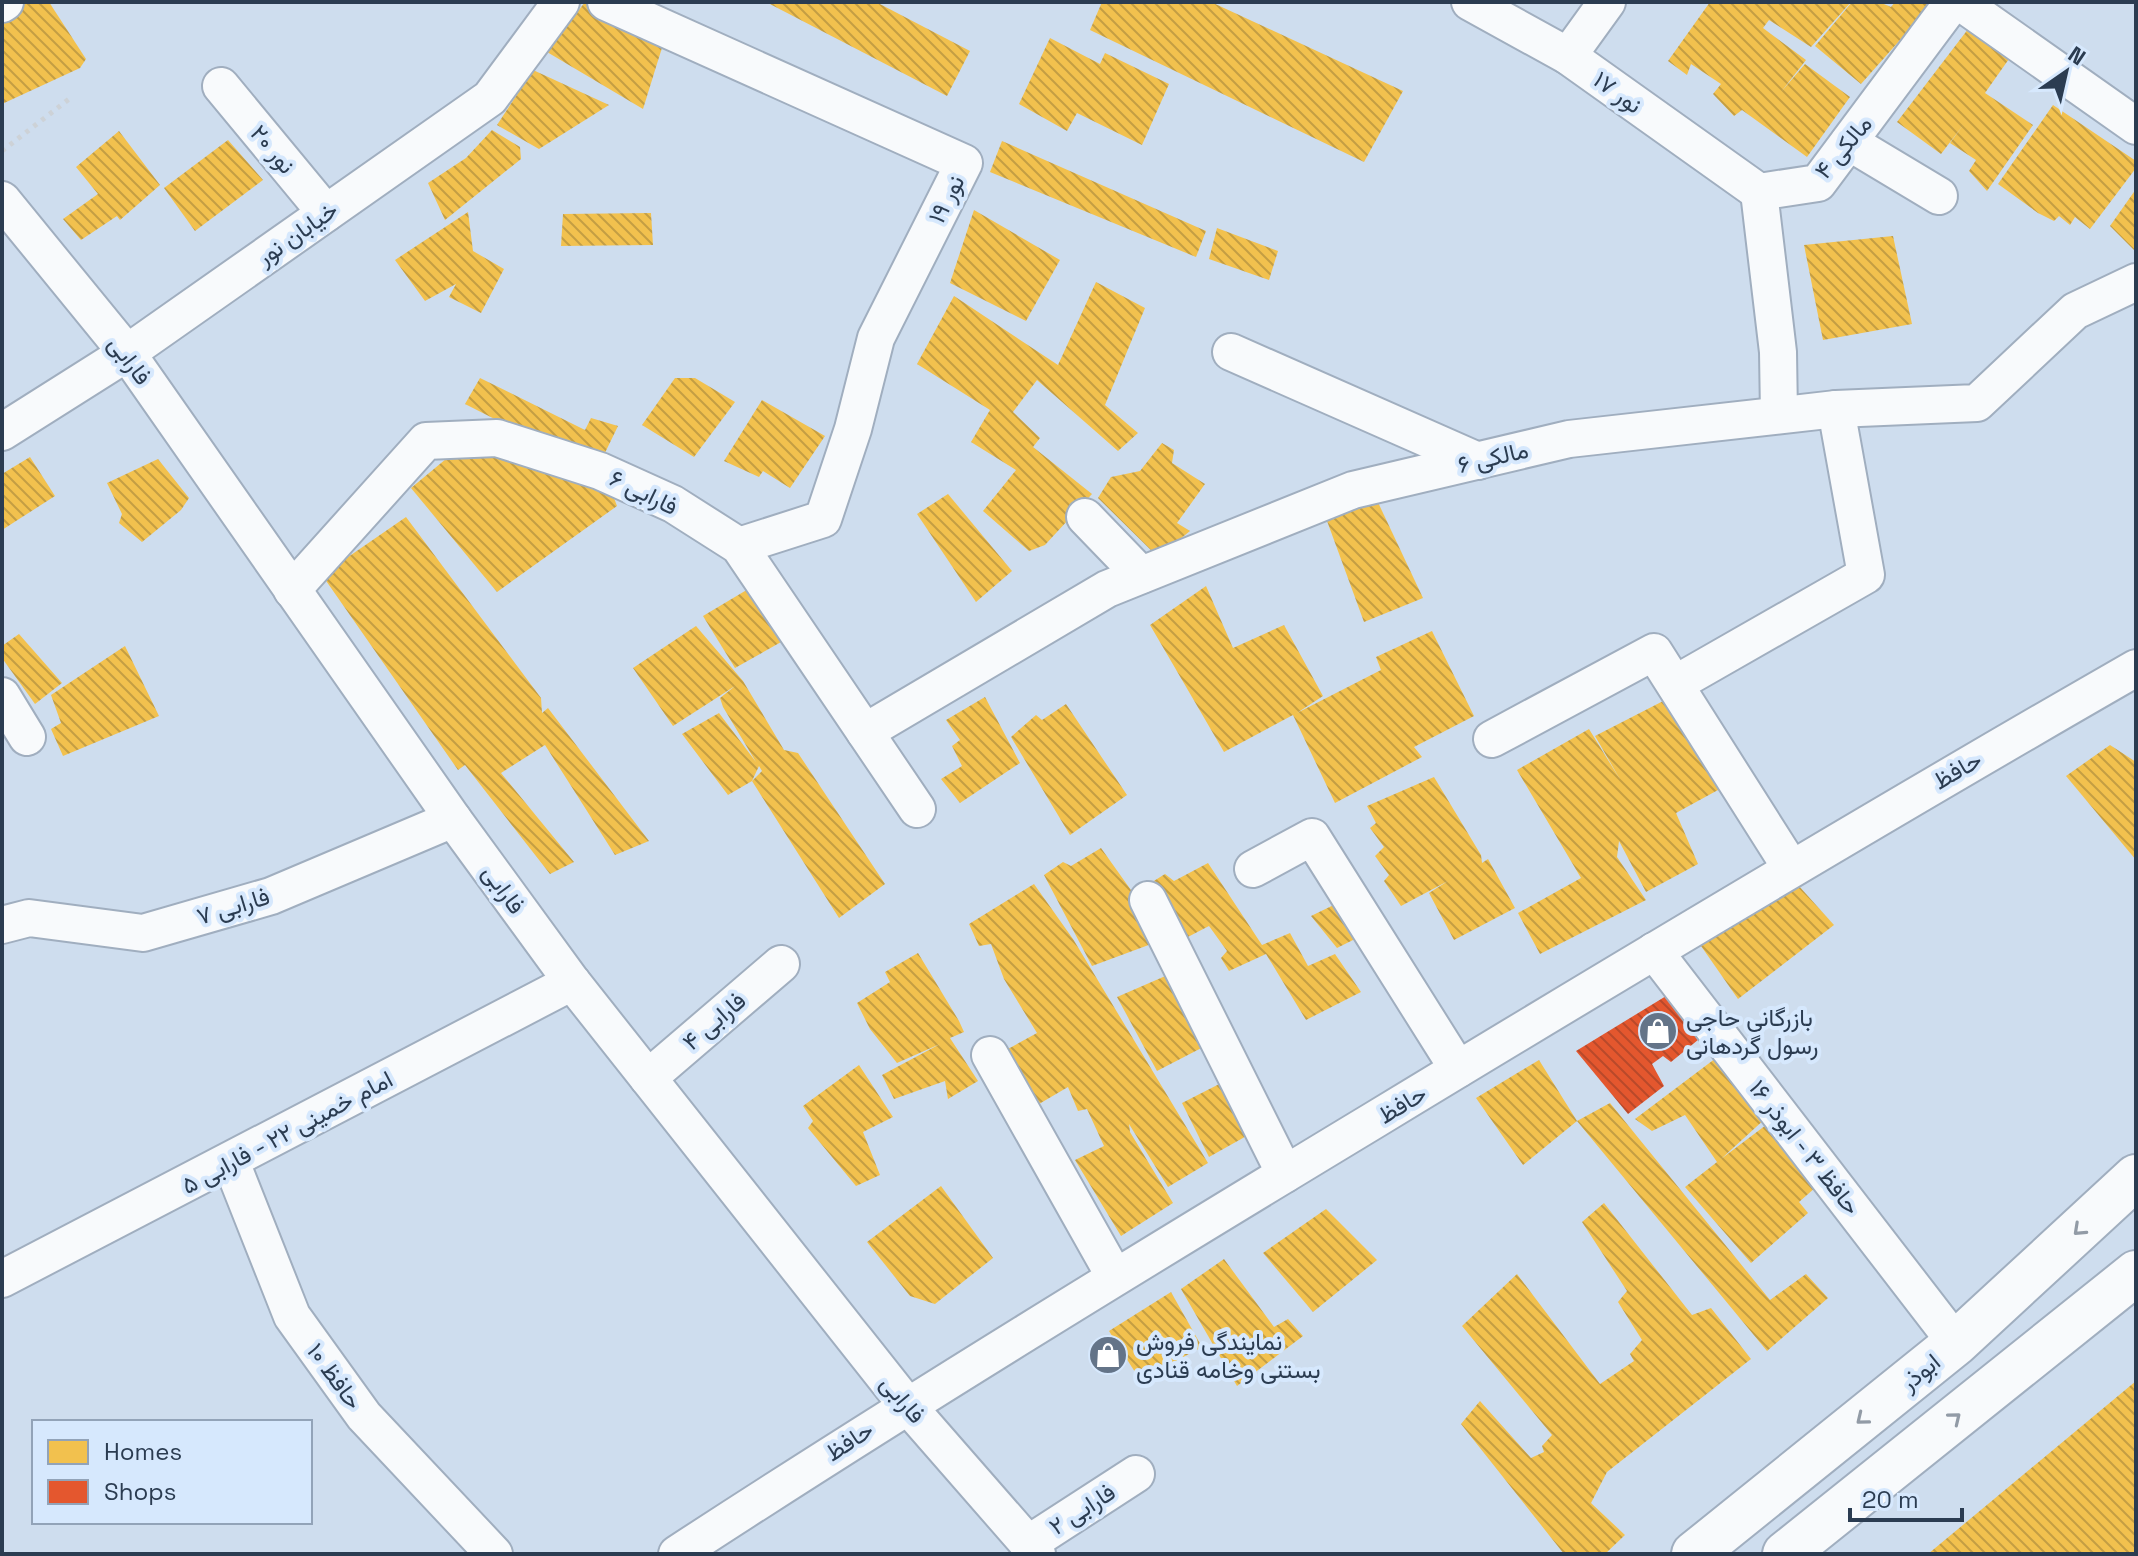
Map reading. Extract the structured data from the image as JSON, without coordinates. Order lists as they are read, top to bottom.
{
  "streets": {
    "main road": ["ابوذر"],
    "street": [
      "نور ۱۷",
      "مالکی ۴",
      "نور ۲۰",
      "نور ۱۹",
      "خیابان نور",
      "فارابی",
      "مالکی ۶",
      "فارابی ۶",
      "حافظ",
      "فارابی ۷",
      "فارابی ۴",
      "امام خمینی ۲۲ - فارابی ۵",
      "حافظ ۳ - ابوذر ۱۶",
      "حافظ ۱۰",
      "فارابی ۲"
    ]
  },
  "crossings": [
    ["نور ۱۷", "مالکی ۴"],
    ["نور ۲۰", "خیابان نور"],
    ["نور ۱۹", "فارابی ۶"],
    ["خیابان نور", "فارابی"],
    ["فارابی", "فارابی ۶"],
    ["فارابی", "حافظ"],
    ["فارابی", "فارابی ۷"],
    ["فارابی", "فارابی ۴"],
    ["فارابی", "امام خمینی ۲۲ - فارابی ۵"],
    ["فارابی", "فارابی ۲"],
    ["مالکی ۶", "فارابی ۶"],
    ["حافظ", "حافظ ۳ - ابوذر ۱۶"],
    ["امام خمینی ۲۲ - فارابی ۵", "حافظ ۱۰"],
    ["حافظ ۳ - ابوذر ۱۶", "ابوذر"]
  ],
  "places": {
    "shop": ["بازرگانی حاجی رسول گردهانی", "نمایندگی فروش بستنی وخامه قنادی"]
  },
  "legend": ["Homes", "Shops"],
  "scale_bar": "20 m",
  "north": "top right"
}
